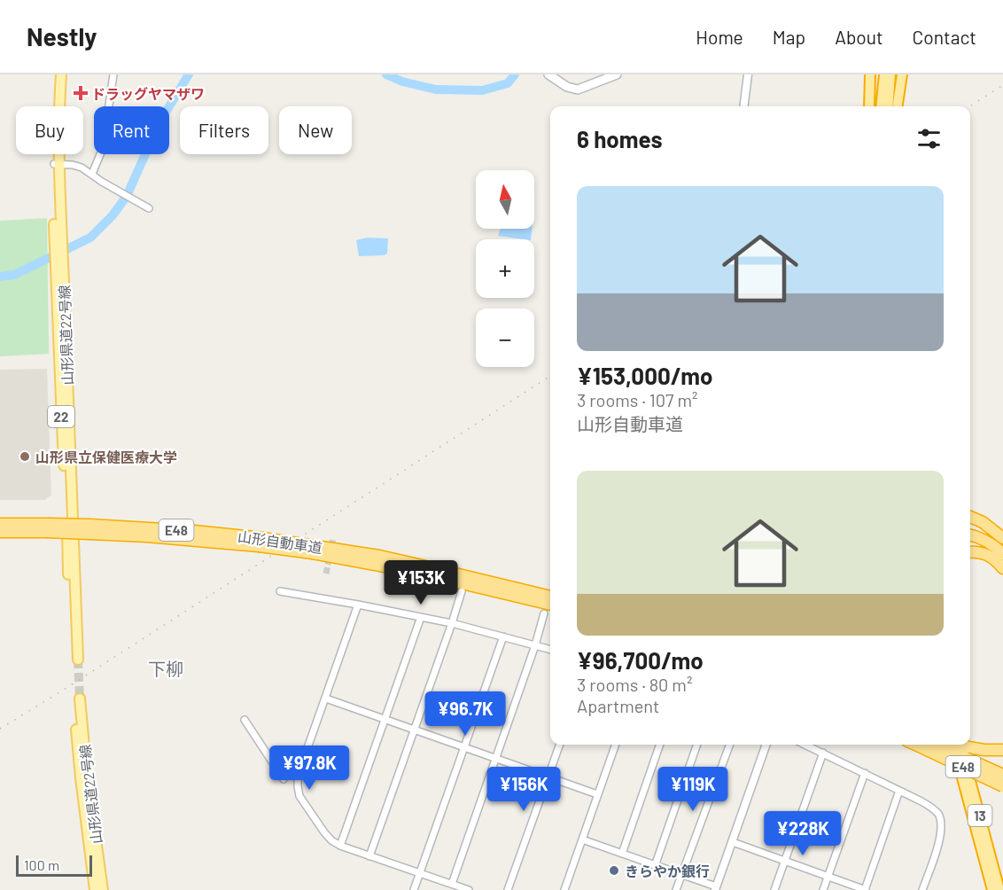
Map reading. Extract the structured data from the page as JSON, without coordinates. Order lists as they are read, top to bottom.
{
  "streets": {
    "highway": ["E48", "山形自動車道", "13"],
    "main road": ["山形県道22号線", "22"]
  },
  "districts": ["下柳"],
  "places": {
    "health": ["ドラッグヤマザワ"],
    "other": ["山形県立保健医療大学", "きらやか銀行"]
  },
  "scale_bar": "100 m",
  "north": "top",
  "page": {
    "header": "Nestly",
    "nav": [
      "Home",
      "Map",
      "About",
      "Contact"
    ],
    "chip": [
      "Buy",
      "Rent",
      "Filters",
      "New"
    ],
    "heading": "6 homes",
    "map_buttons": ["+", "−"],
    "list": [
      {
        "name": "¥153,000/mo",
        "note": "3 rooms · 107 m² · 山形自動車道"
      },
      {
        "name": "¥96,700/mo",
        "note": "3 rooms · 80 m² · Apartment"
      }
    ],
    "price": [
      "¥153K",
      "¥96.7K",
      "¥97.8K",
      "¥156K",
      "¥119K",
      "¥228K"
    ],
    "scale": "100 m"
  }
}
